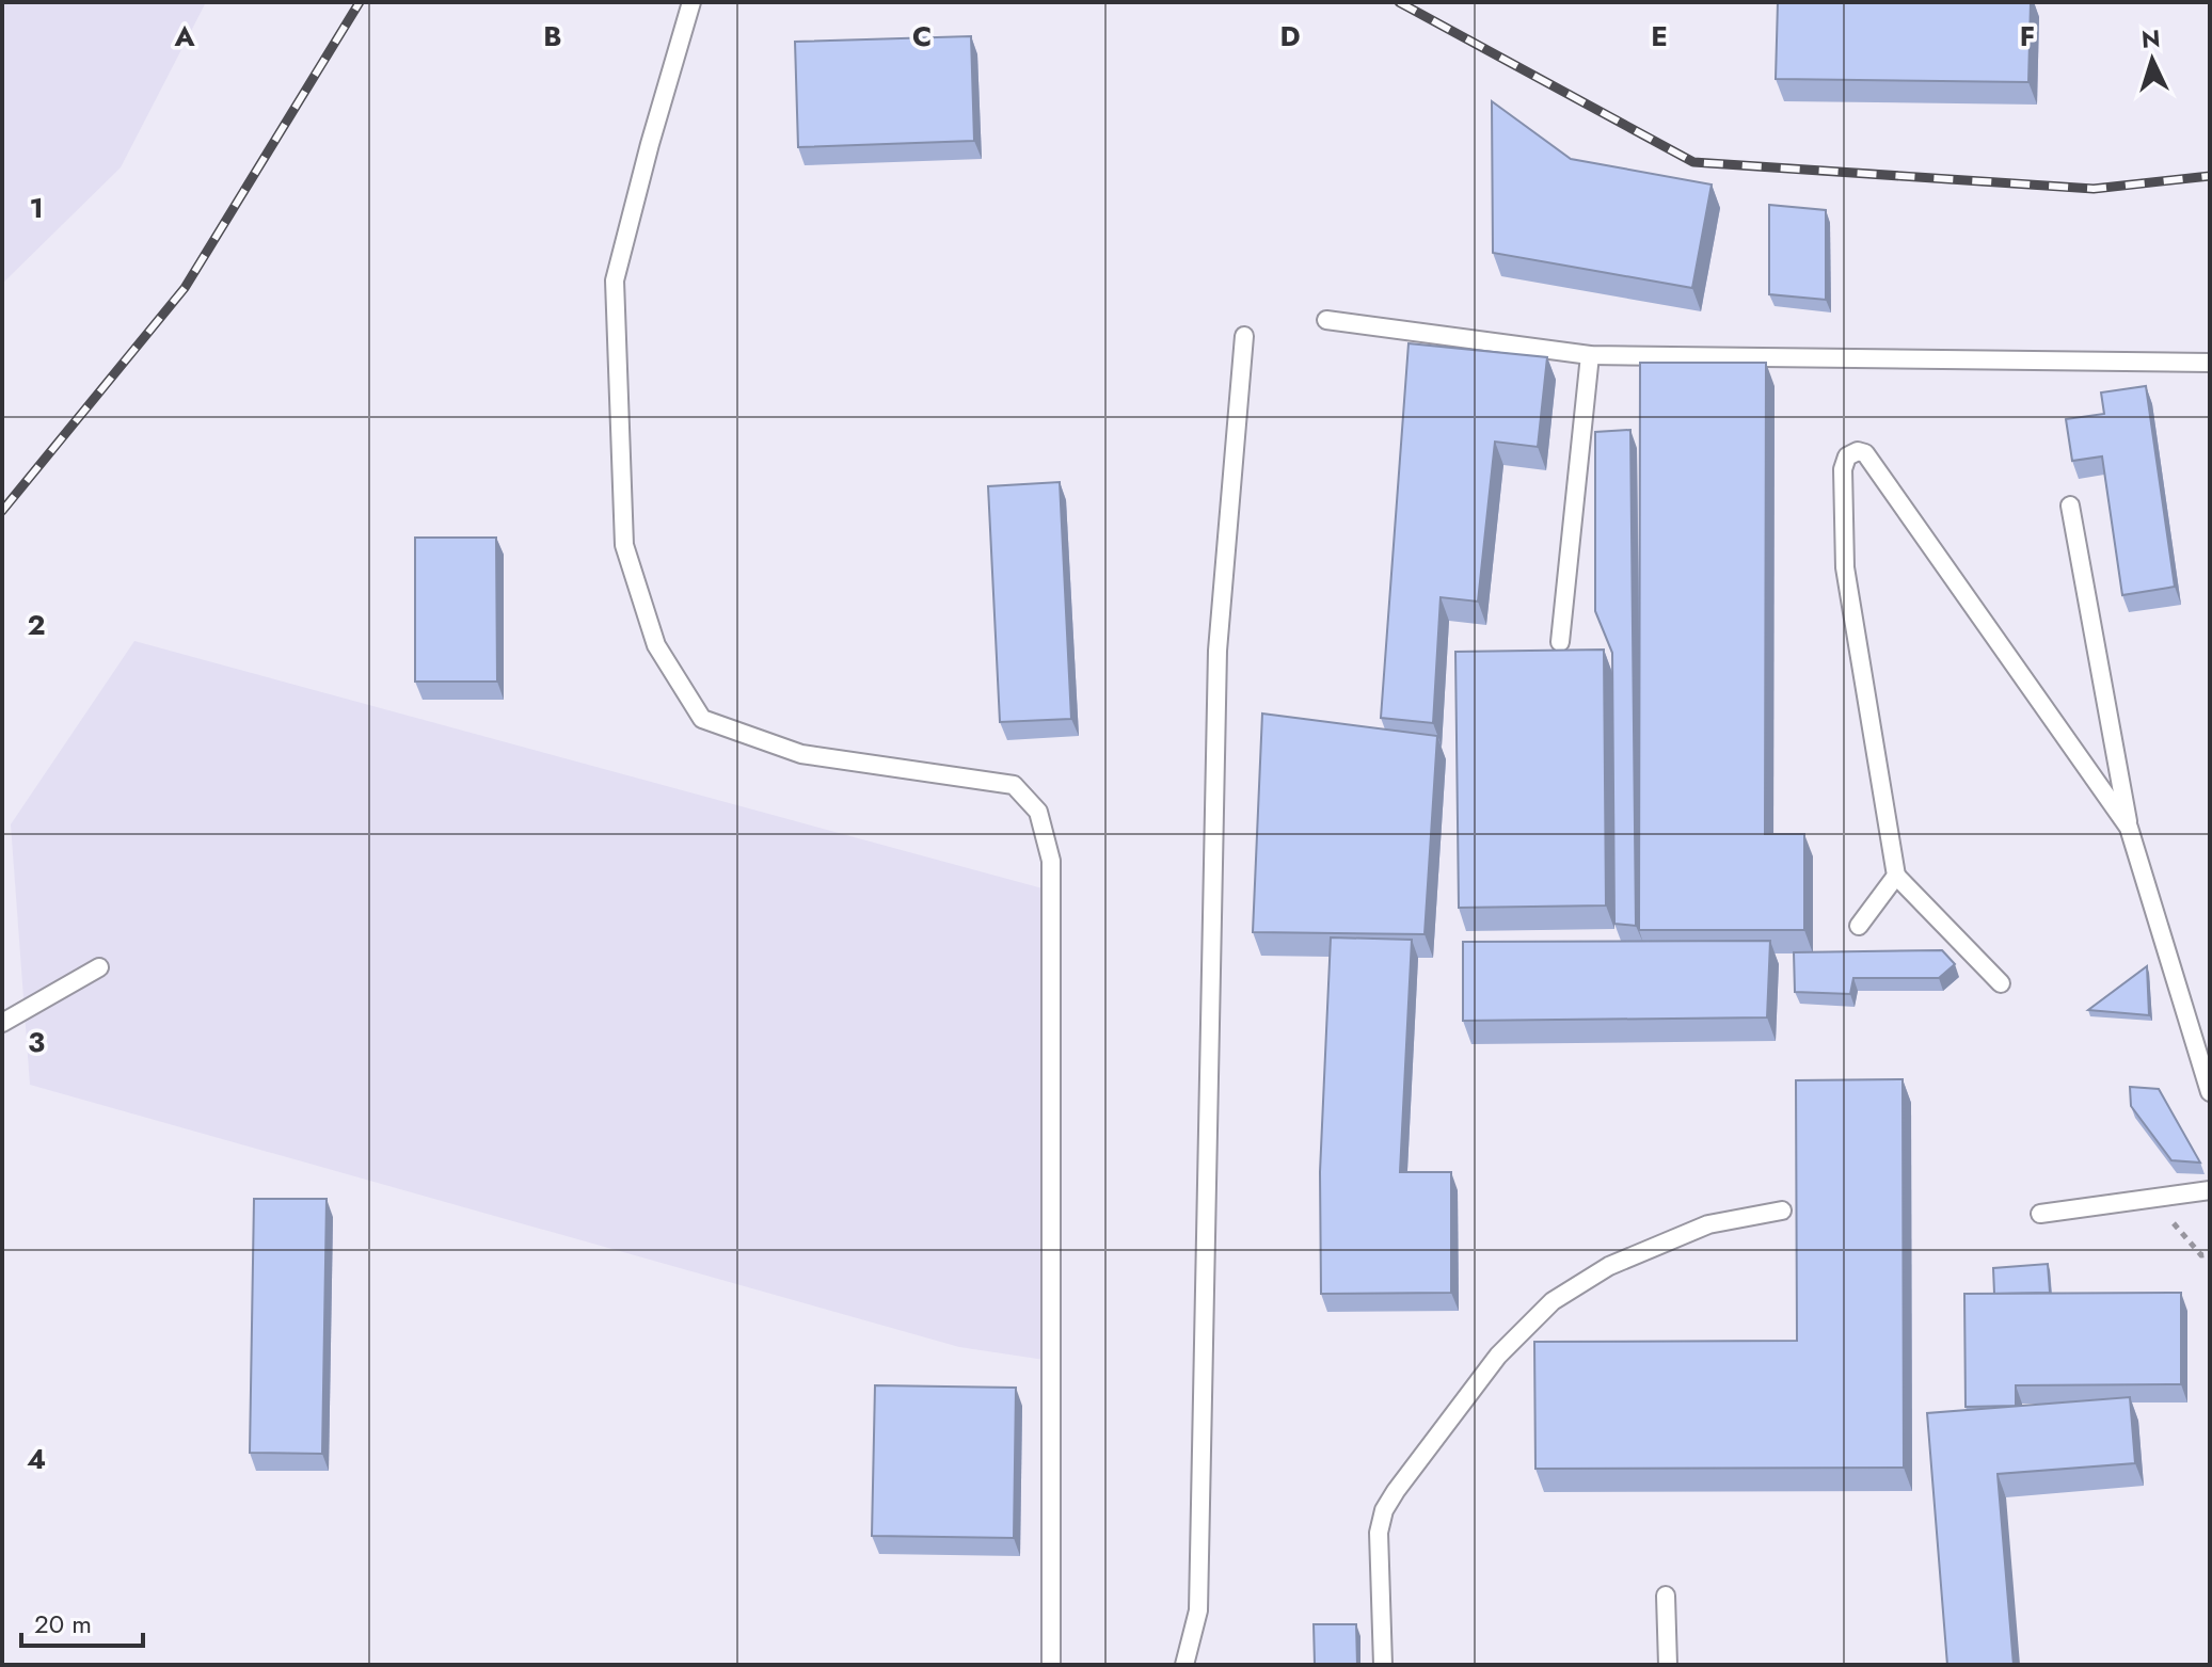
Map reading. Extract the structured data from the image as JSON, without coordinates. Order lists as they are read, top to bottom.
{
  "scale_bar": "20 m",
  "north": "top",
  "grid": {
    "columns": [
      "A",
      "B",
      "C",
      "D",
      "E",
      "F"
    ],
    "rows": [
      "1",
      "2",
      "3",
      "4"
    ]
  }
}
